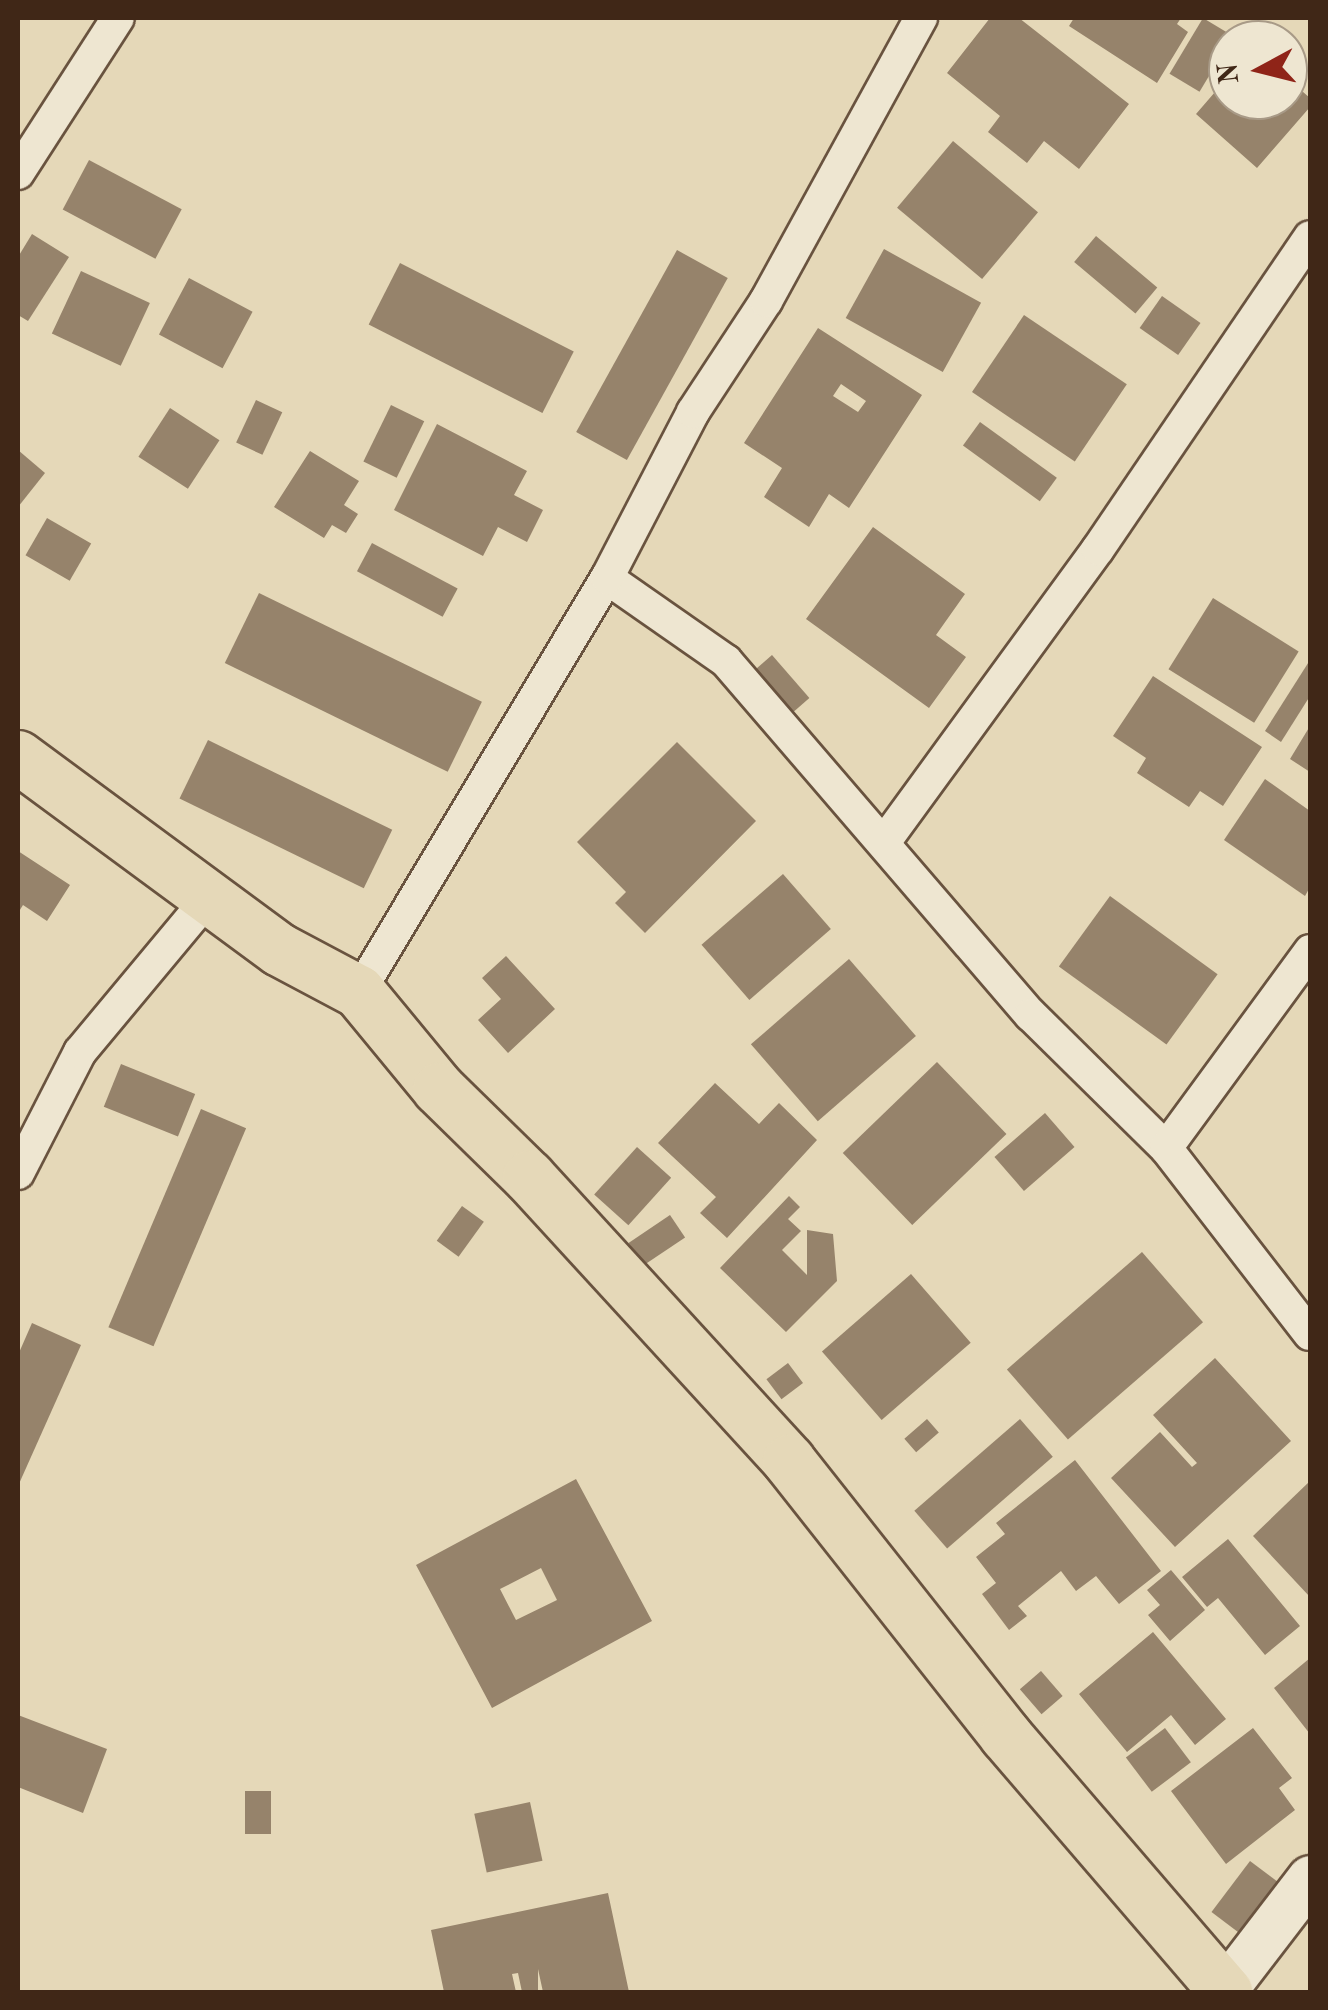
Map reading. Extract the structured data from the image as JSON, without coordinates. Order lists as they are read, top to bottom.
{
  "north": "left"
}
